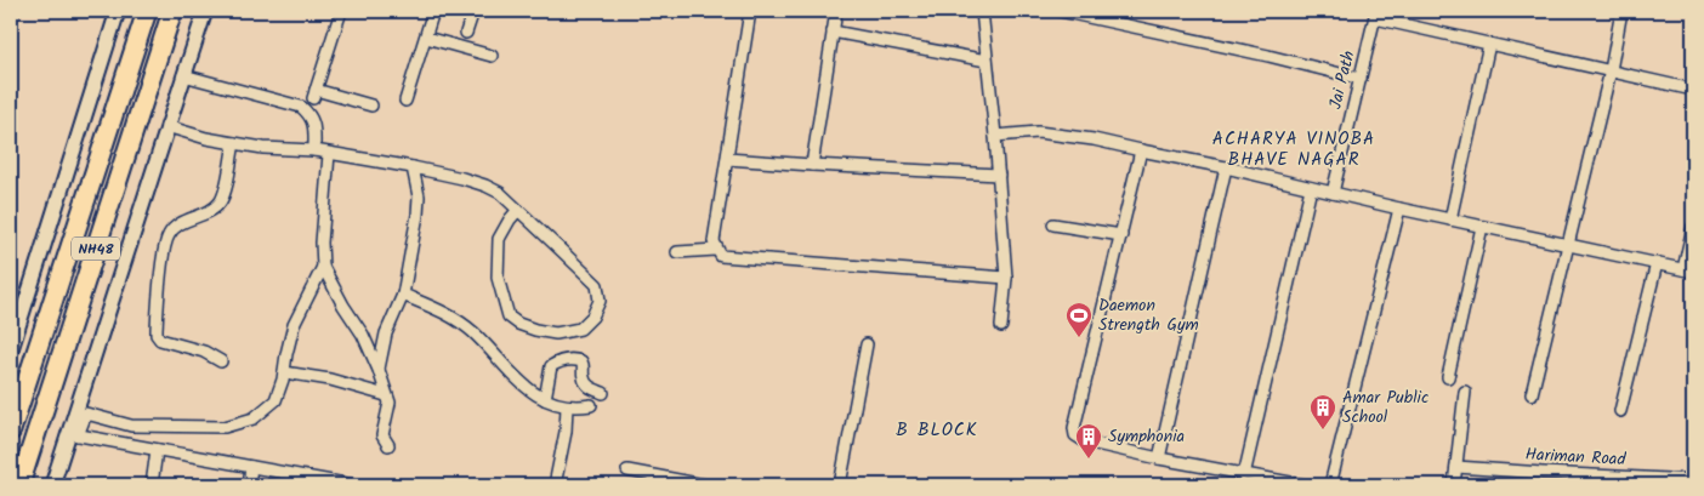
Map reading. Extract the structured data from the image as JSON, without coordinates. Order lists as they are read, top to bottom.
{
  "streets": {
    "highway": ["NH48"],
    "street": ["Jai Path", "Hariman Road"]
  },
  "districts": ["ACHARYA VINOBA BHAVE NAGAR", "B BLOCK"],
  "places": {
    "sports": ["Daemon Strength Gym"],
    "building": ["Amar Public School", "Symphonia"]
  }
}
